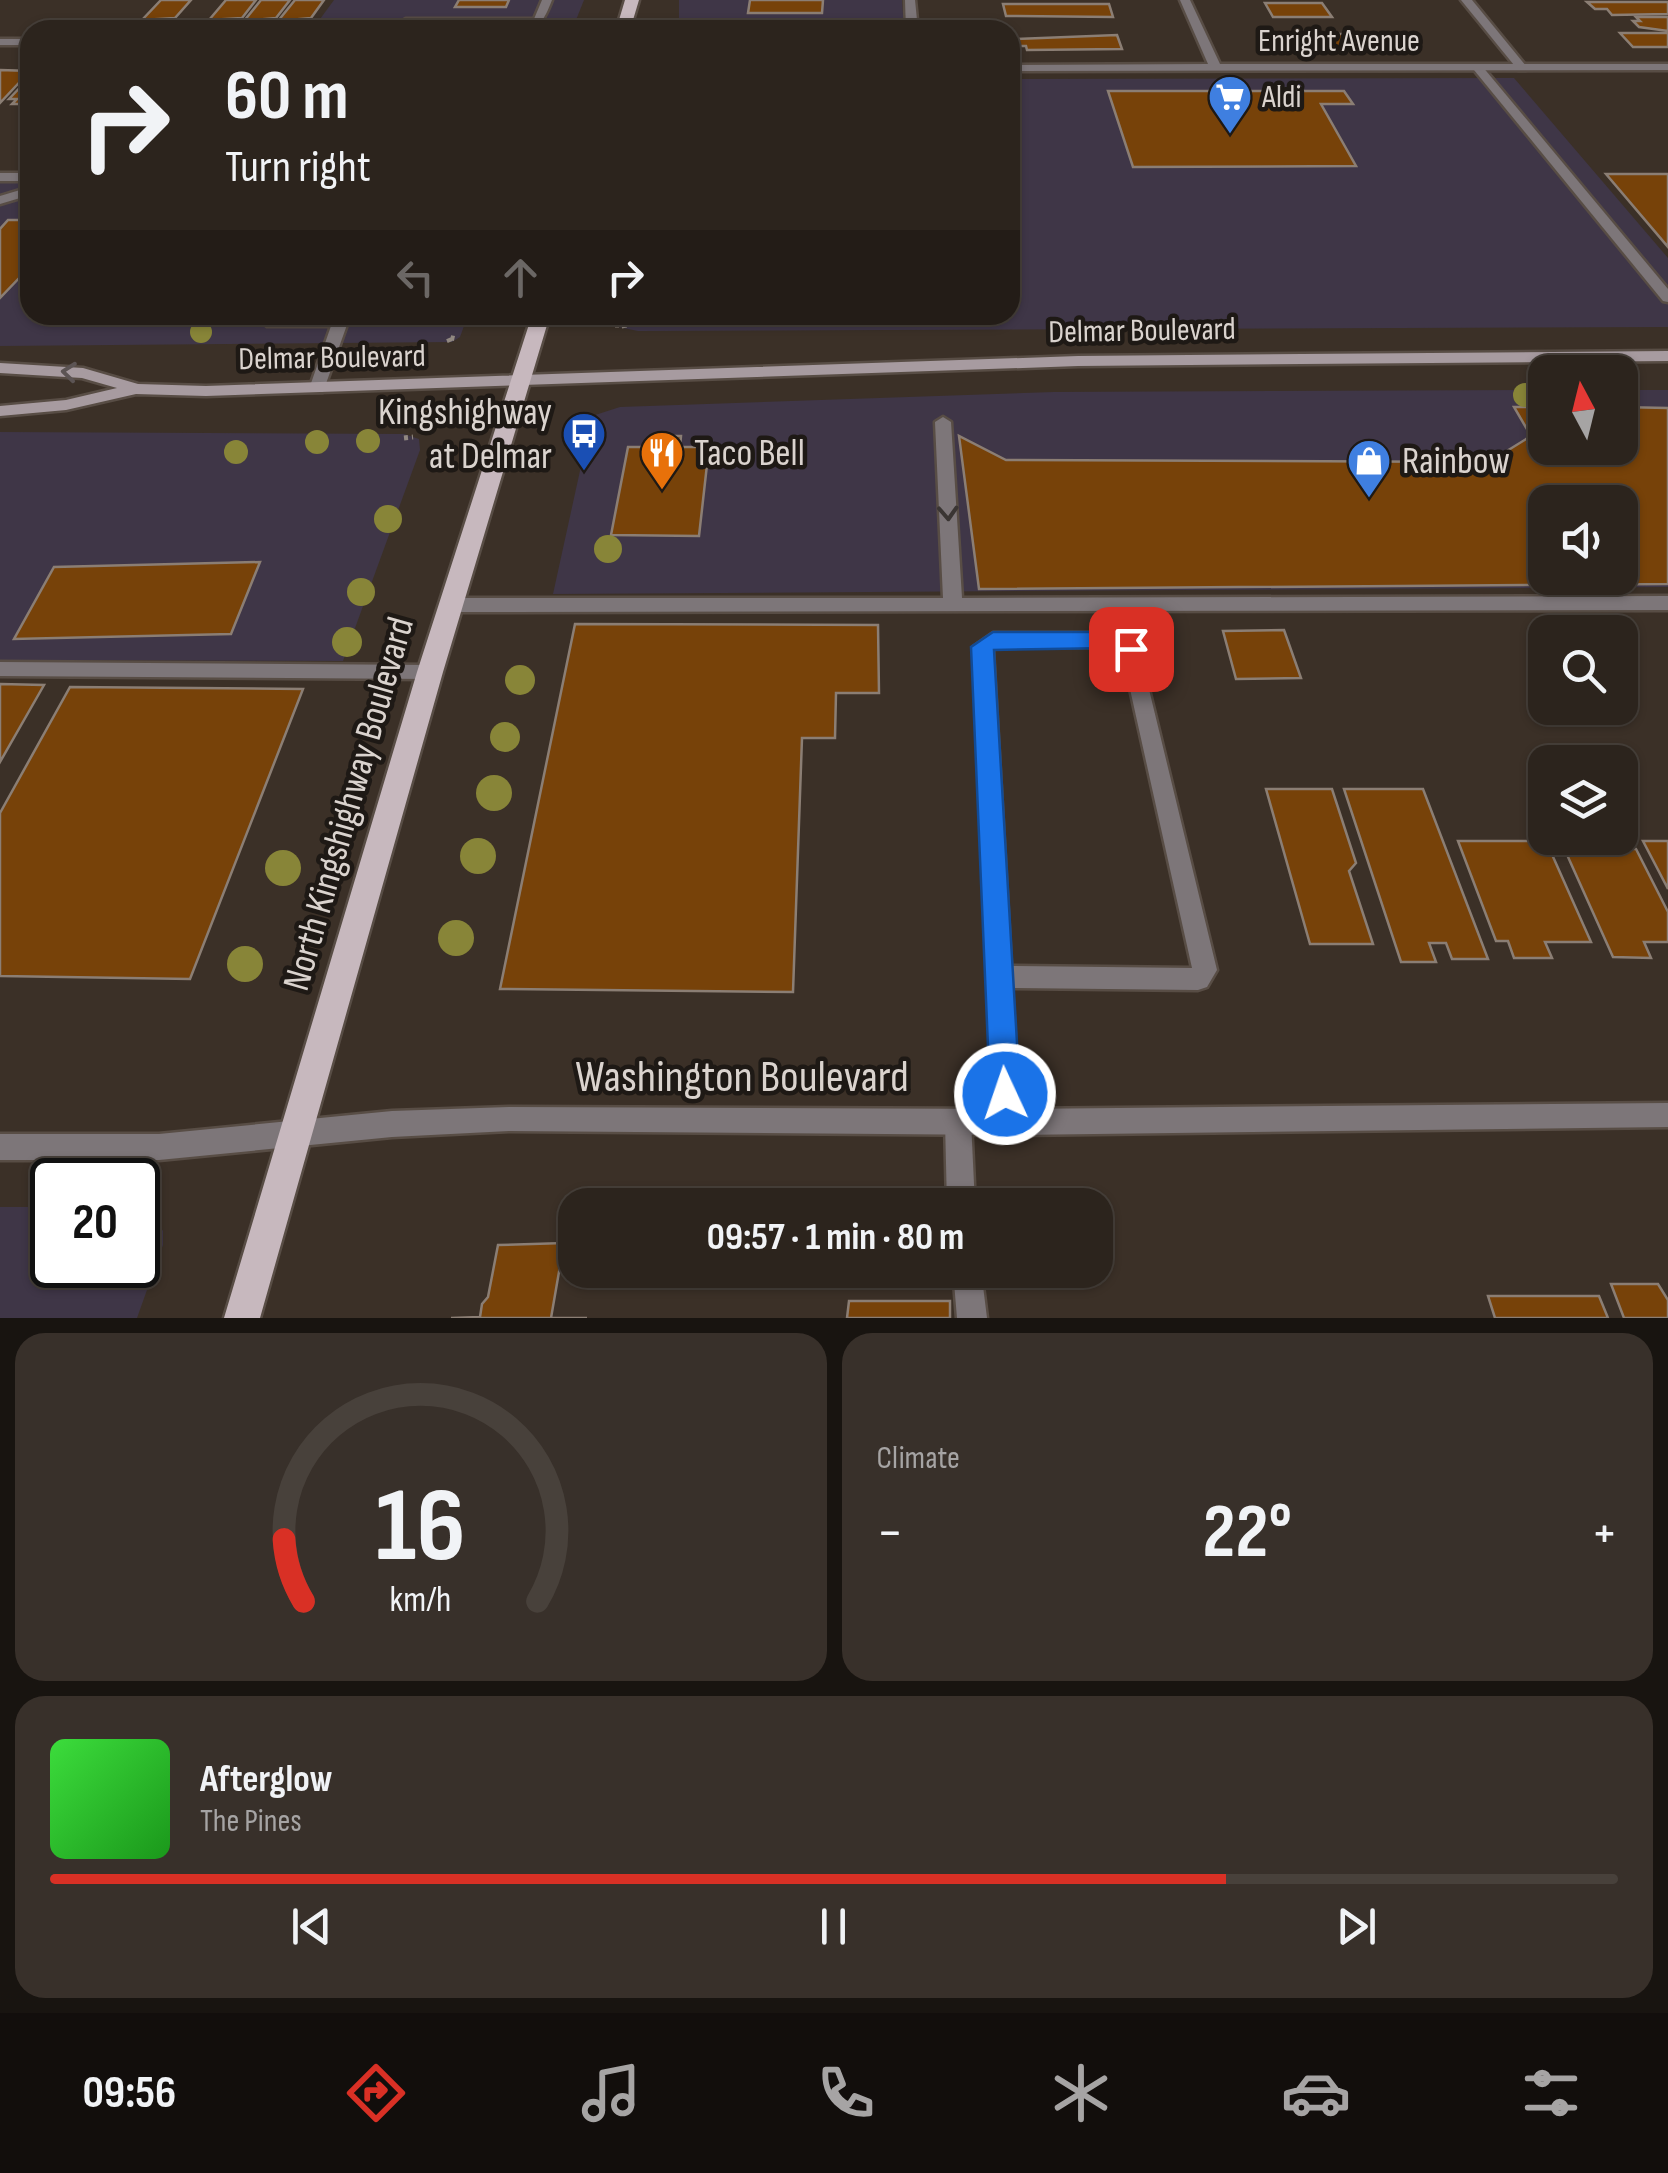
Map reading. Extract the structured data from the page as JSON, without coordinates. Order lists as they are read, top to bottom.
{
  "streets": {
    "main road": ["Delmar Boulevard", "North Kingshighway Boulevard"],
    "street": ["Enright Avenue", "Washington Boulevard"]
  },
  "crossings": [
    ["Delmar Boulevard", "North Kingshighway Boulevard"],
    ["North Kingshighway Boulevard", "Washington Boulevard"]
  ],
  "places": {
    "supermarket": ["Aldi"],
    "bus stop": ["Kingshighway at Delmar"],
    "restaurant": ["Taco Bell"],
    "shop": ["Rainbow"]
  },
  "north": "top",
  "page": {
    "turn": ["60 m", "Turn right"],
    "limit": "20",
    "trip": "09:57 · 1 min · 80 m",
    "tile": "Climate",
    "heat": ["−", "22°", "+"],
    "song": ["Afterglow", "The Pines"],
    "tabs": "09:56",
    "gauge": ["16", "km/h"]
  }
}
